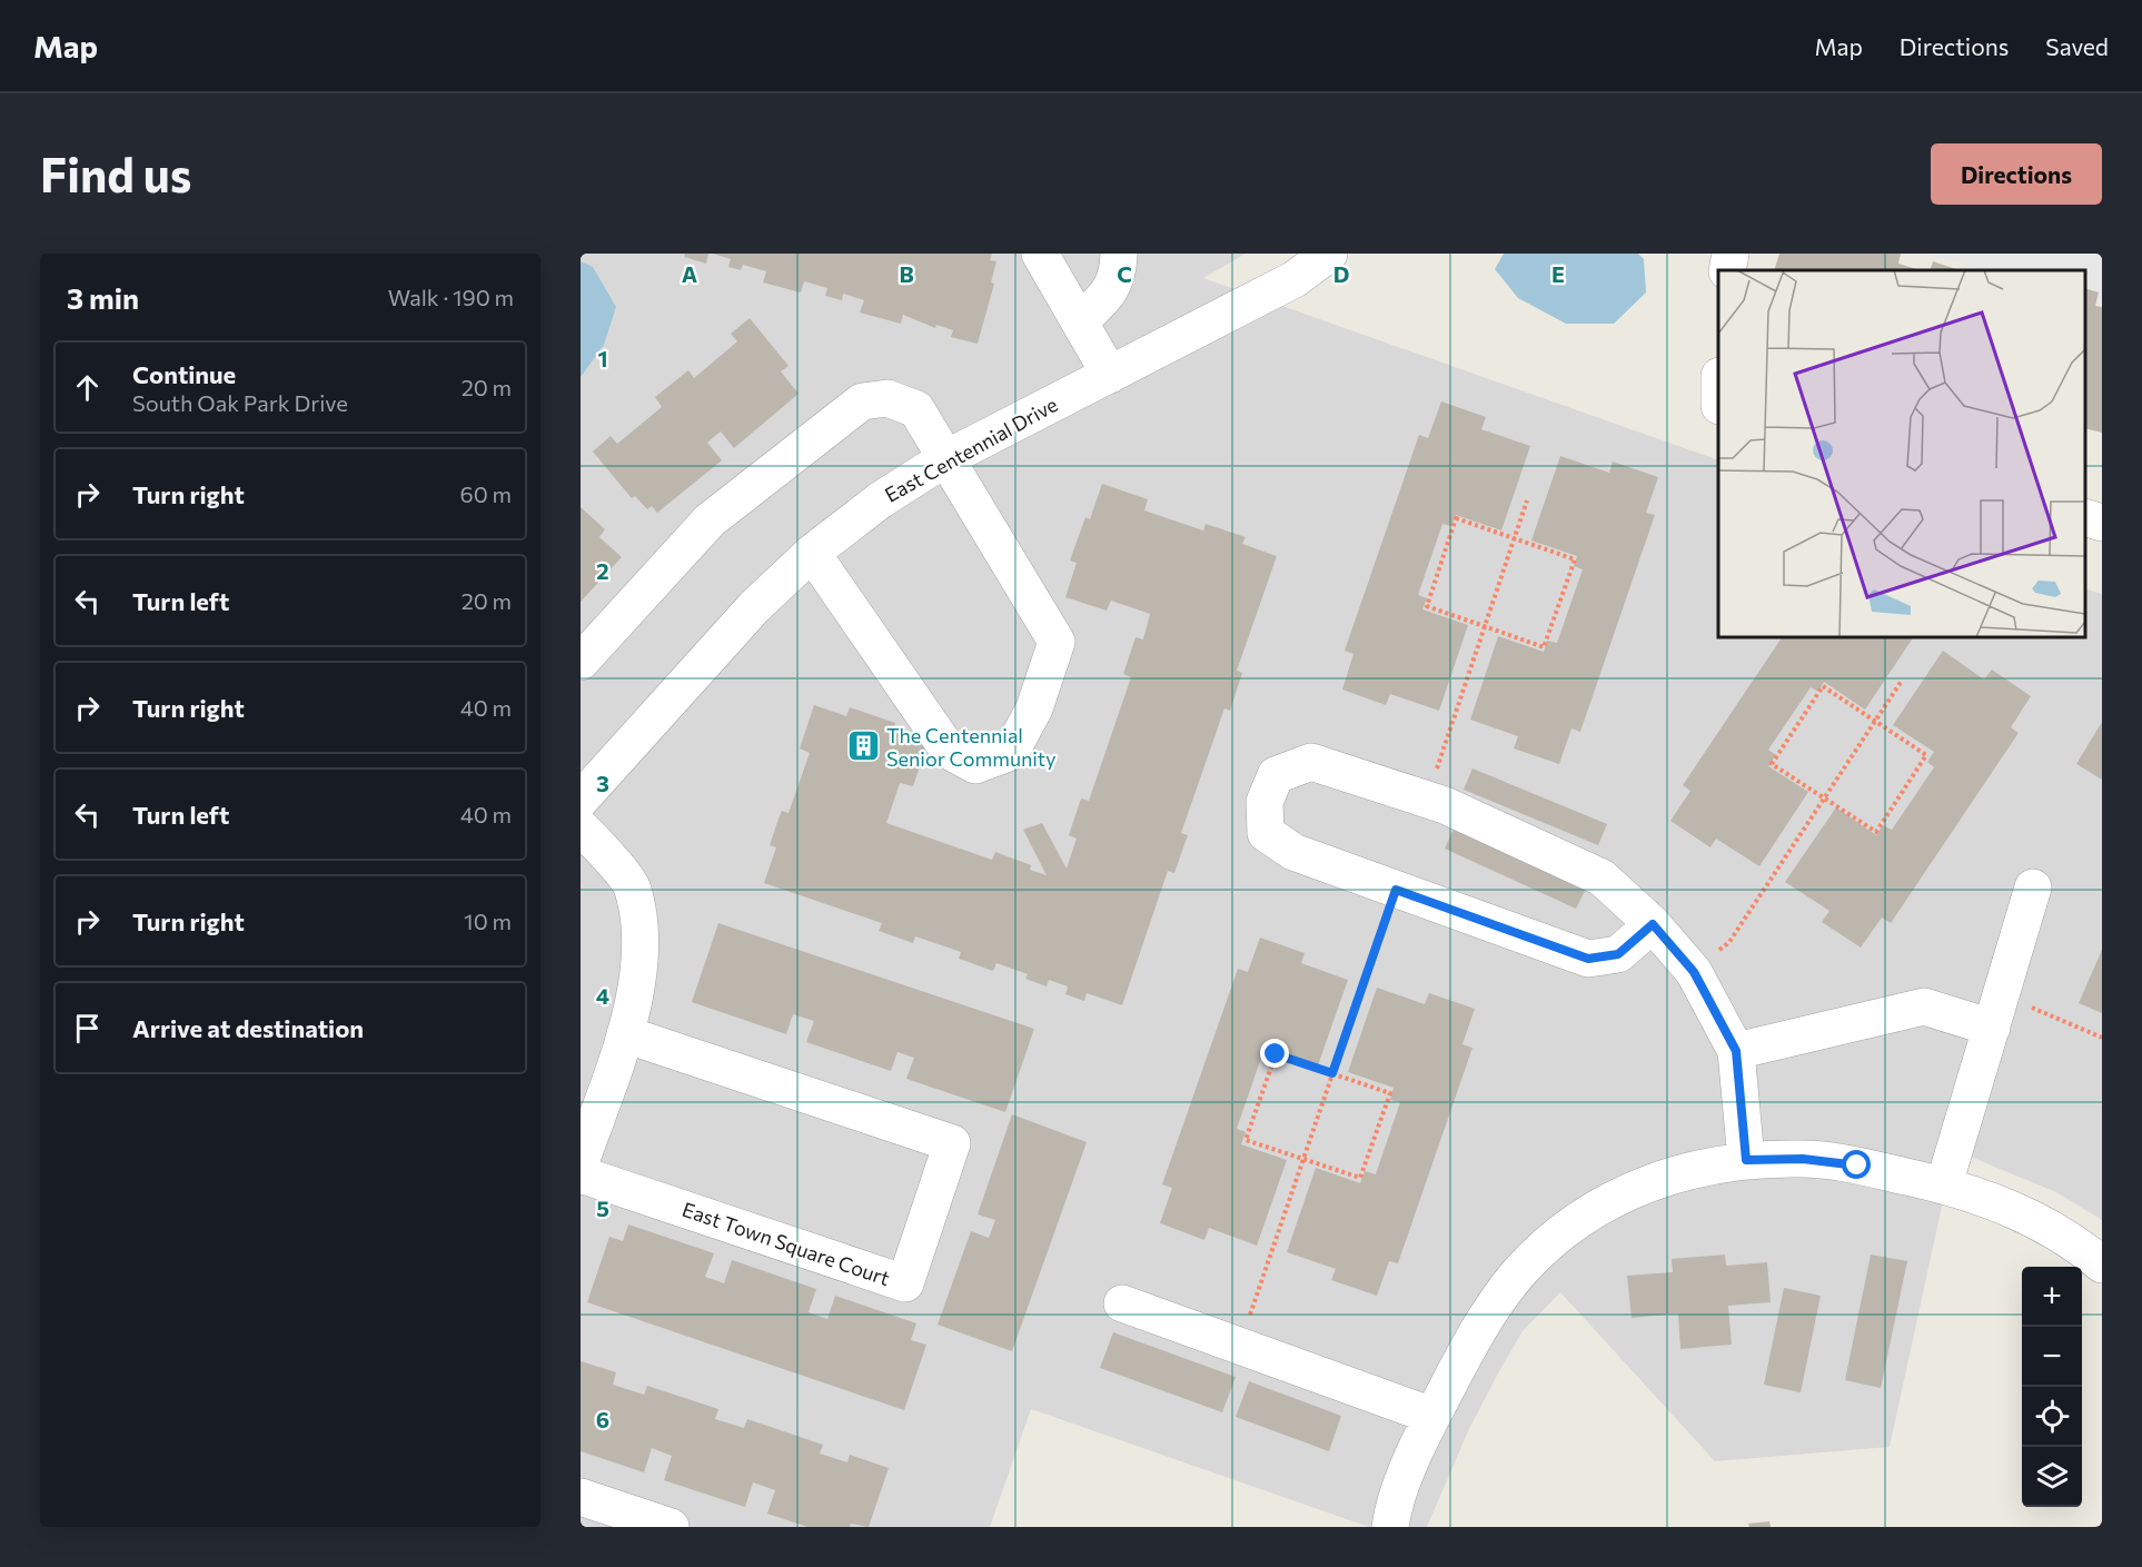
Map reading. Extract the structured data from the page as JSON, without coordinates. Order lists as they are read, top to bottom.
{
  "streets": {
    "street": ["East Centennial Drive", "East Town Square Court"]
  },
  "places": {
    "building": ["The Centennial Senior Community"]
  },
  "page": {
    "header": "Map",
    "nav": ["Map", "Directions", "Saved"],
    "buttons": "Directions",
    "title": "Find us",
    "heading": ["3 min", "Walk · 190 m"],
    "list": [
      ["Continue", "South Oak Park Drive", "20 m"],
      ["Turn right", "60 m"],
      ["Turn left", "20 m"],
      ["Turn right", "40 m"],
      ["Turn left", "40 m"],
      ["Turn right", "10 m"],
      "Arrive at destination"
    ],
    "map_buttons": ["+", "−"]
  },
  "grid": {
    "columns": [
      "A",
      "B",
      "C",
      "D",
      "E"
    ],
    "rows": [
      "1",
      "2",
      "3",
      "4",
      "5",
      "6"
    ]
  }
}
